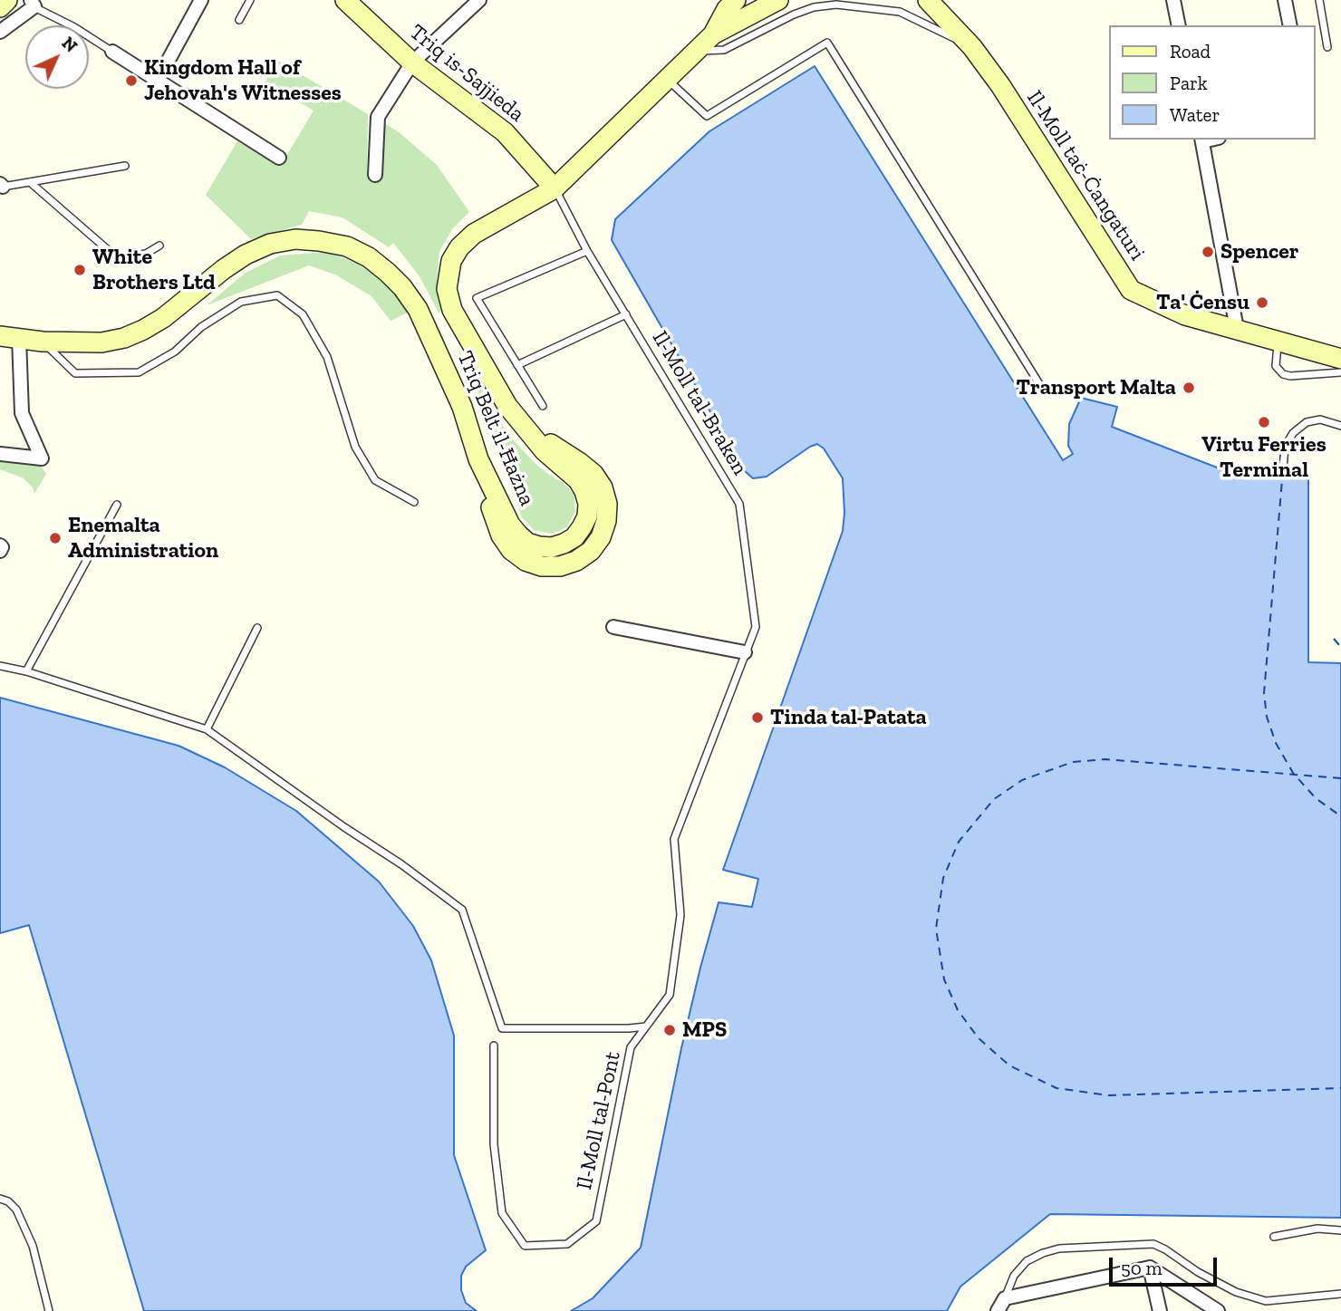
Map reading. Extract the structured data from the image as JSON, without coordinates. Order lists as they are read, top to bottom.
{
  "streets": {
    "main road": ["Triq is-Sajjieda", "Il-Moll taċ-Ċangaturi", "Triq Belt il-Ħażna"],
    "lane": ["Il-Moll tal-Braken", "Il-Moll tal-Pont"]
  },
  "crossings": [
    ["Triq is-Sajjieda", "Il-Moll tal-Braken"],
    ["Triq is-Sajjieda", "Triq Belt il-Ħażna"],
    ["Il-Moll tal-Braken", "Triq Belt il-Ħażna"],
    ["Il-Moll tal-Braken", "Il-Moll tal-Pont"]
  ],
  "places": [
    "Kingdom Hall of Jehovah's Witnesses",
    "Spencer",
    "White Brothers Ltd",
    "Ta' Ċensu",
    "Transport Malta",
    "Virtu Ferries Terminal",
    "Enemalta Administration",
    "Tinda tal-Patata",
    "MPS"
  ],
  "legend": ["Road", "Park", "Water"],
  "scale_bar": "50 m",
  "north": "top right"
}
